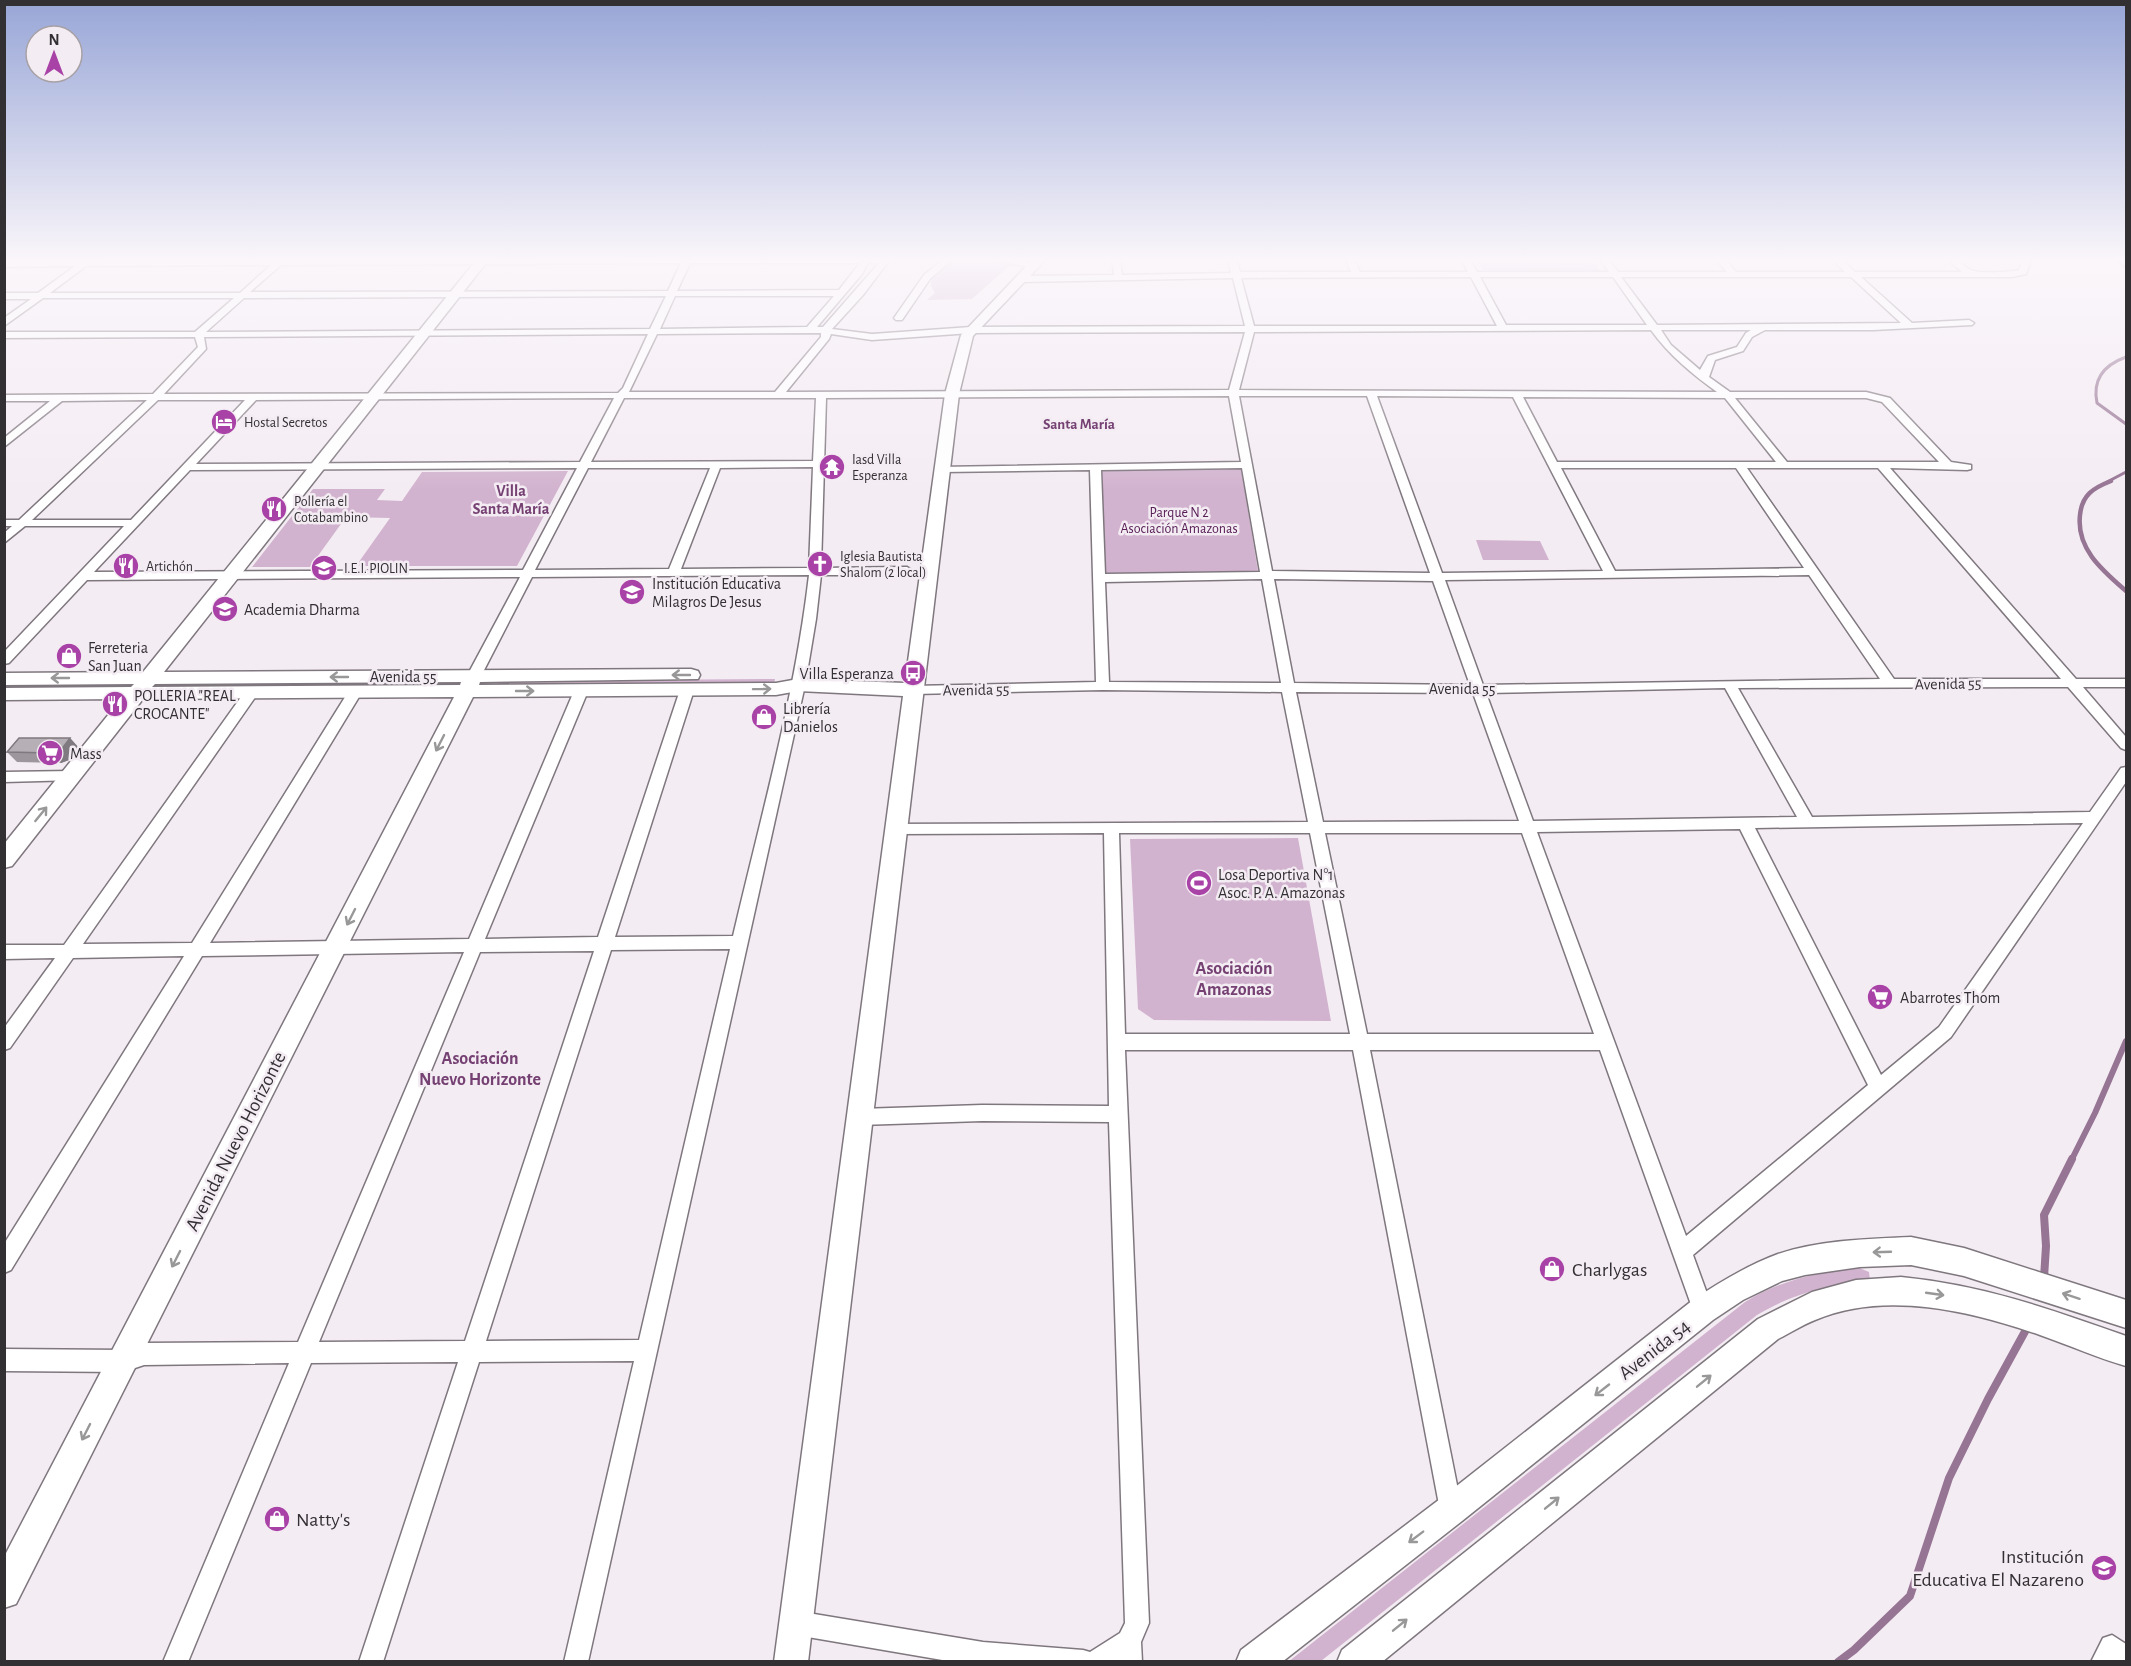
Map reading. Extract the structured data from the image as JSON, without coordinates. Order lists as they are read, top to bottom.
{
  "streets": {
    "street": ["Avenida 55", "Avenida Nuevo Horizonte", "Avenida 54"]
  },
  "crossings": [
    ["Avenida 55", "Avenida Nuevo Horizonte"]
  ],
  "districts": [
    "Santa María",
    "Villa Santa María",
    "Asociación Amazonas",
    "Asociación Nuevo Horizonte"
  ],
  "parks": ["Parque N 2 Asociación Amazonas"],
  "places": {
    "hotel": ["Hostal Secretos"],
    "temple": ["Iasd Villa Esperanza"],
    "restaurant": ["Pollería el Cotabambino", "Artichón", "POLLERIA \"REAL CROCANTE\""],
    "church": ["Iglesia Bautista Shalom (2 local)"],
    "school or university": [
      "I.E.I. PIOLIN",
      "Institución Educativa Milagros De Jesus",
      "Academia Dharma",
      "Institución Educativa El Nazareno"
    ],
    "shop": [
      "Ferreteria San Juan",
      "Librería Danielos",
      "Charlygas",
      "Natty's"
    ],
    "bus stop": ["Villa Esperanza"],
    "supermarket": ["Mass", "Abarrotes Thom"],
    "sports": ["Losa Deportiva N°1 Asoc. P. A. Amazonas"]
  },
  "north": "top"
}
